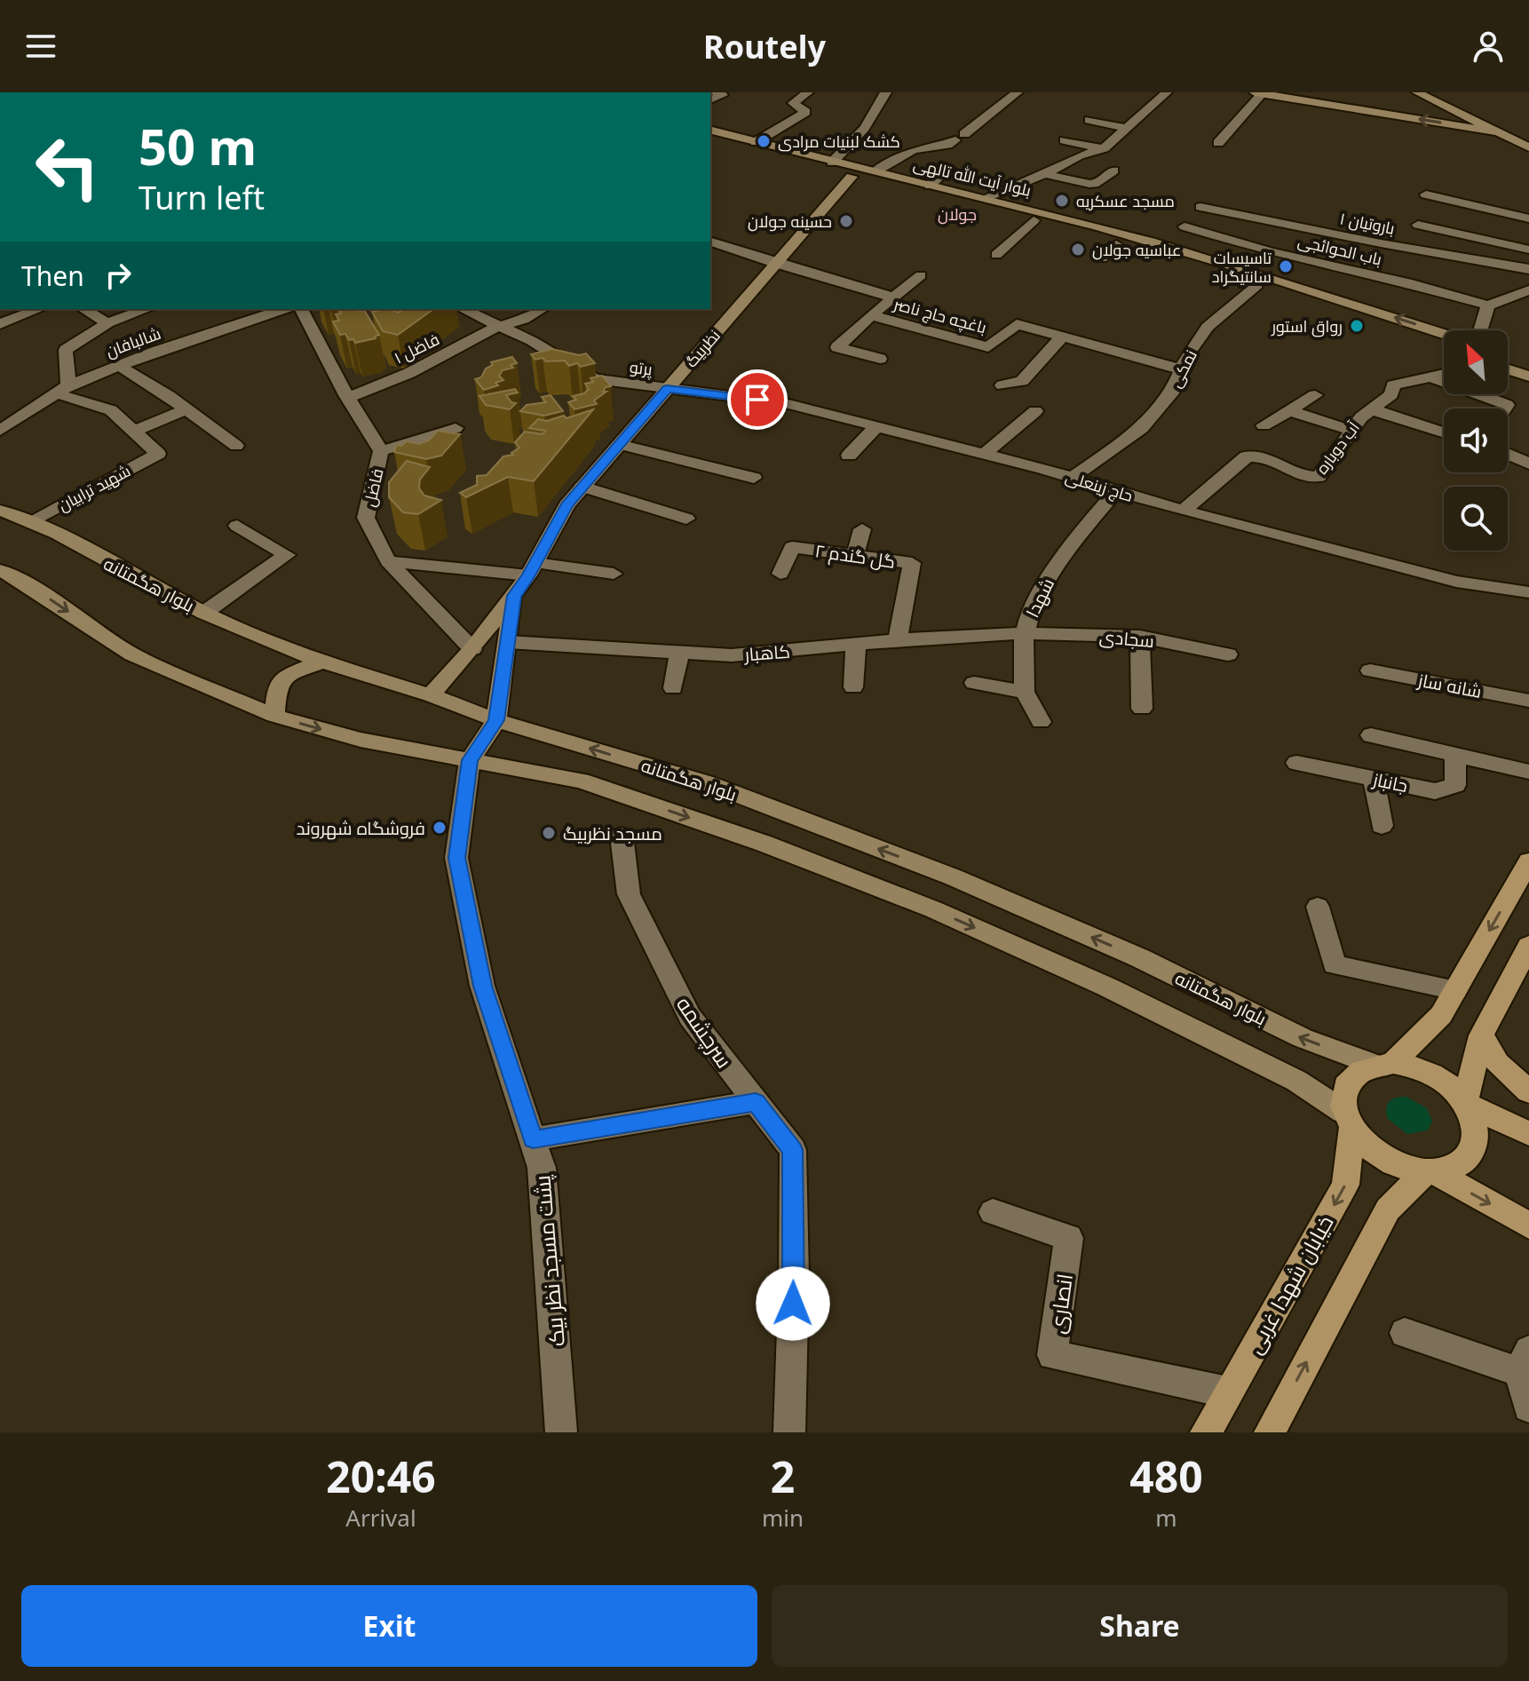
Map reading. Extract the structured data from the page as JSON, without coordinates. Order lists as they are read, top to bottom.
{
  "streets": {
    "main road": [
      "بلوار آیت الله تالهی",
      "نظربیگ",
      "بلوار هگمتانه",
      "خیابان شهدا غربی"
    ],
    "street": [
      "۱ باروتیان",
      "باب الحوائجی",
      "باغچه حاج ناصر",
      "شالبافان",
      "فاضل ۱",
      "پرتو",
      "نمکی",
      "آب دوباره",
      "حاج زینعلی",
      "شهید ترابیان",
      "فاضل",
      "گل گندم ۲",
      "شهدا",
      "سجادی",
      "کاهبار",
      "شانه ساز",
      "جانباز",
      "سرچشمه",
      "پشت مسجد نظر بیک",
      "انصاری"
    ]
  },
  "crossings": [
    ["بلوار آیت الله تالهی", "نظربیگ"],
    ["بلوار آیت الله تالهی", "نمکی"],
    ["باغچه حاج ناصر", "نظربیگ"],
    ["باغچه حاج ناصر", "نمکی"],
    ["فاضل ۱", "پرتو"],
    ["فاضل ۱", "فاضل"],
    ["نظربیگ", "پرتو"],
    ["نظربیگ", "حاج زینعلی"],
    ["نظربیگ", "فاضل"],
    ["نظربیگ", "بلوار هگمتانه"],
    ["نظربیگ", "کاهبار"],
    ["پرتو", "حاج زینعلی"],
    ["نمکی", "حاج زینعلی"],
    ["آب دوباره", "حاج زینعلی"],
    ["حاج زینعلی", "شهدا"],
    ["شهید ترابیان", "بلوار هگمتانه"],
    ["گل گندم ۲", "کاهبار"],
    ["بلوار هگمتانه", "پشت مسجد نظر بیک"],
    ["بلوار هگمتانه", "خیابان شهدا غربی"],
    ["شهدا", "سجادی"],
    ["شهدا", "کاهبار"],
    ["سجادی", "کاهبار"],
    ["خیابان شهدا غربی", "انصاری"]
  ],
  "districts": ["جولان"],
  "places": [
    "کشک لبنیات مرادی",
    "مسجد عسکریه",
    "حسینه جولان",
    "عباسیه جولان",
    "تاسیسات سانتیگراد",
    "رواق استور",
    "فروشگاه شهروند",
    "مسجد نظربیگ"
  ],
  "north": "top left",
  "page": {
    "header": "Routely",
    "turn": ["50 m", "Turn left"],
    "then": "Then",
    "eta": [
      "20:46",
      "Arrival",
      "2",
      "min",
      "480",
      "m"
    ],
    "buttons": ["Exit", "Share"]
  }
}
